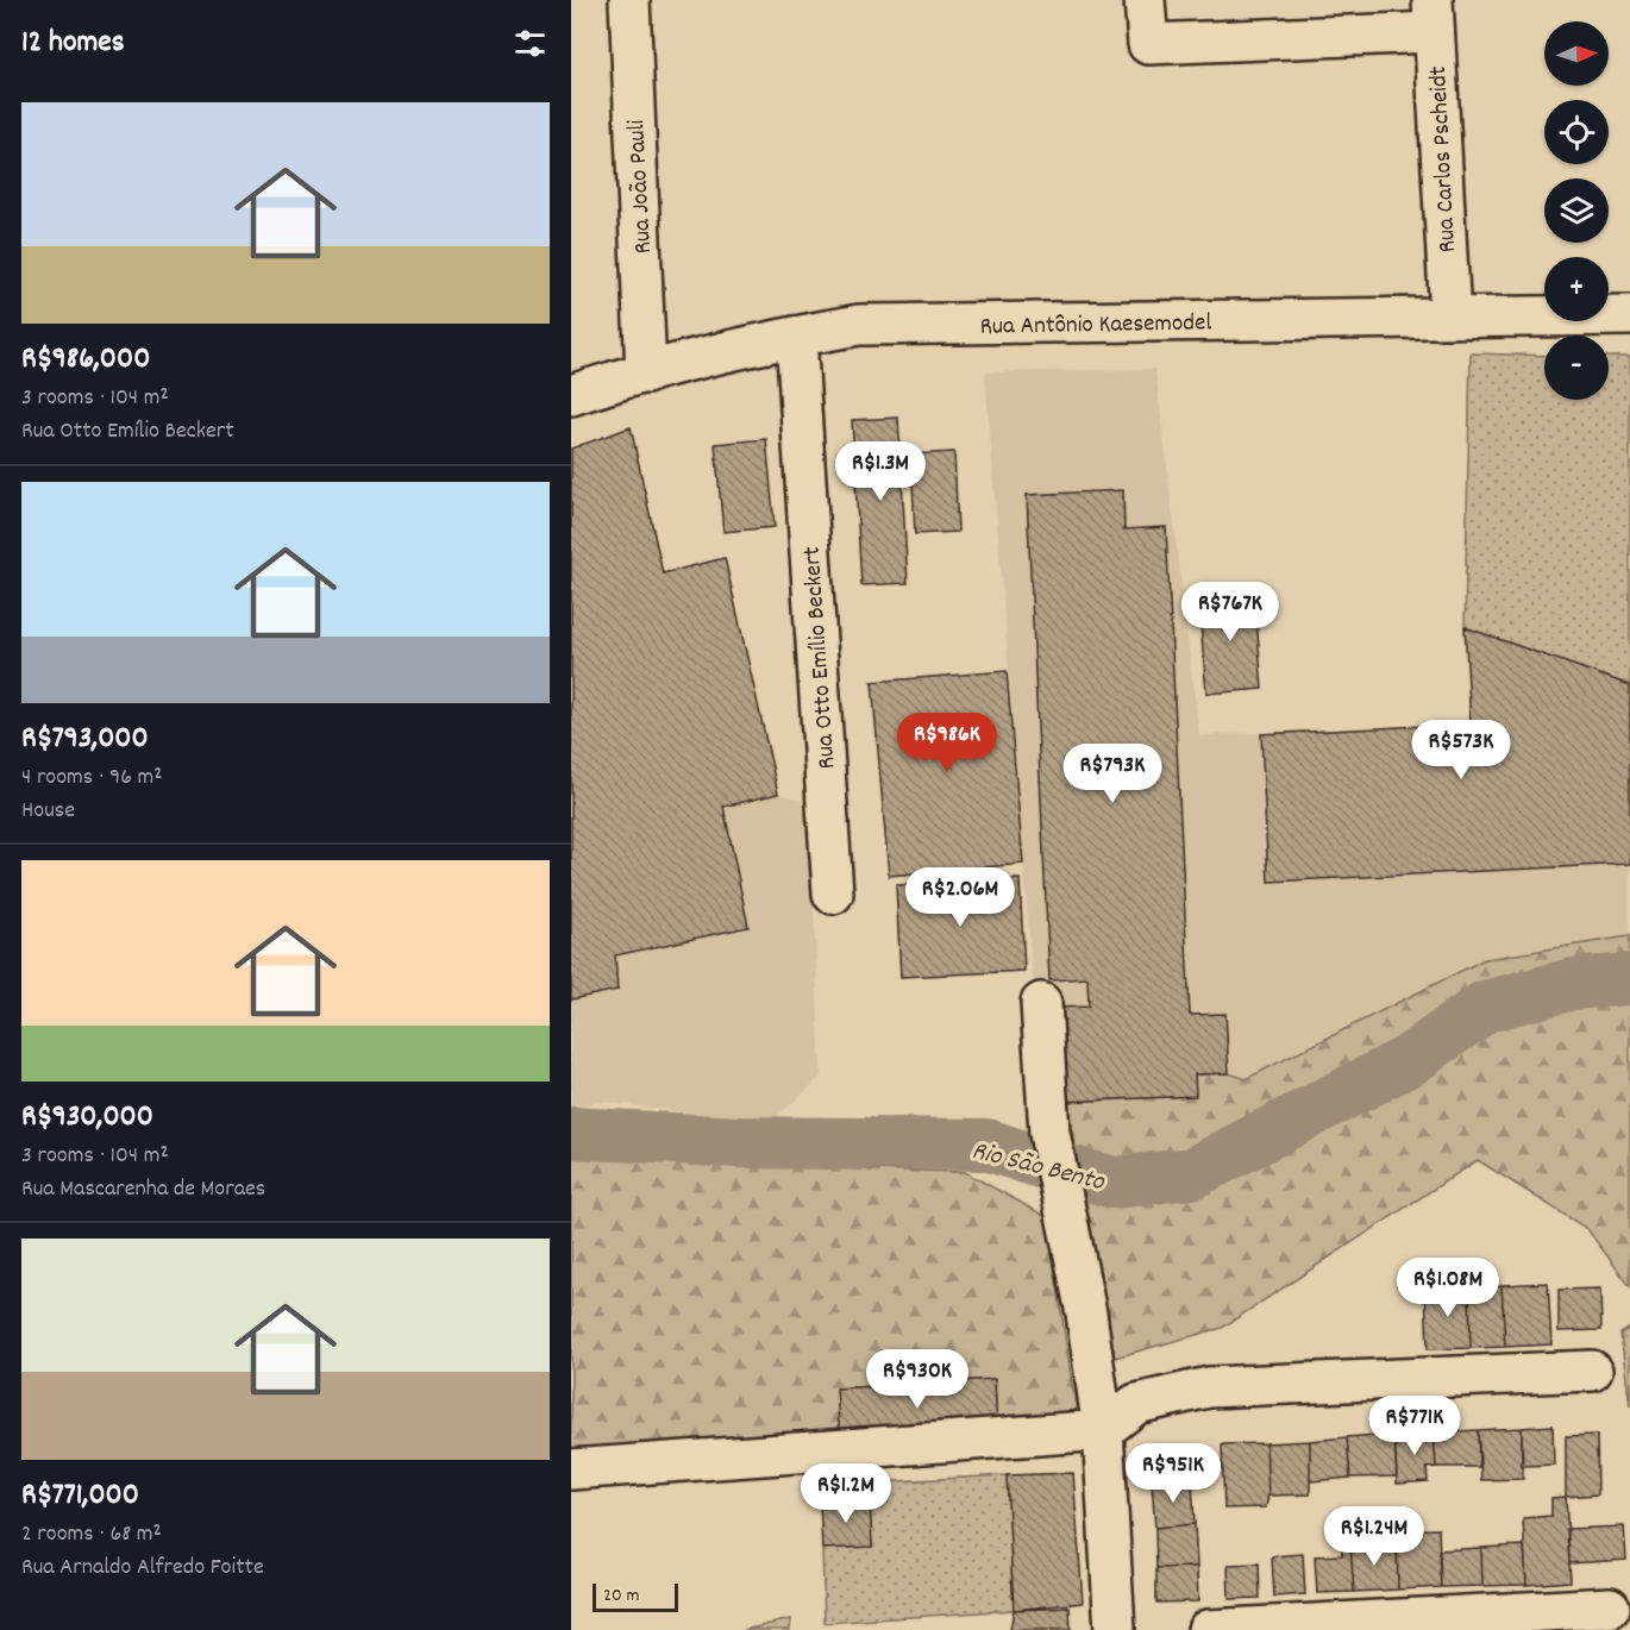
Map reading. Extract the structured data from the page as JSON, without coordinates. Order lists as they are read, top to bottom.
{
  "streets": {
    "street": [
      "Rua Carlos Pscheidt",
      "Rua João Pauli",
      "Rua Antônio Kaesemodel",
      "Rua Otto Emílio Beckert"
    ]
  },
  "crossings": [
    ["Rua Carlos Pscheidt", "Rua Antônio Kaesemodel"],
    ["Rua João Pauli", "Rua Antônio Kaesemodel"],
    ["Rua Antônio Kaesemodel", "Rua Otto Emílio Beckert"]
  ],
  "water": ["Rio São Bento"],
  "scale_bar": "20 m",
  "north": "right",
  "page": {
    "heading": "12 homes",
    "map_buttons": ["+", "−"],
    "list": [
      {
        "name": "R$986,000",
        "note": "3 rooms · 104 m² · Rua Otto Emílio Beckert"
      },
      {
        "name": "R$793,000",
        "note": "4 rooms · 96 m² · House"
      },
      {
        "name": "R$930,000",
        "note": "3 rooms · 104 m² · Rua Mascarenha de Moraes"
      },
      {
        "name": "R$771,000",
        "note": "2 rooms · 68 m² · Rua Arnaldo Alfredo Foitte"
      }
    ],
    "price": [
      "R$1.3M",
      "R$767K",
      "R$986K",
      "R$573K",
      "R$793K",
      "R$2.06M",
      "R$1.08M",
      "R$930K",
      "R$771K",
      "R$951K",
      "R$1.2M",
      "R$1.24M"
    ],
    "scale": "20 m"
  }
}
